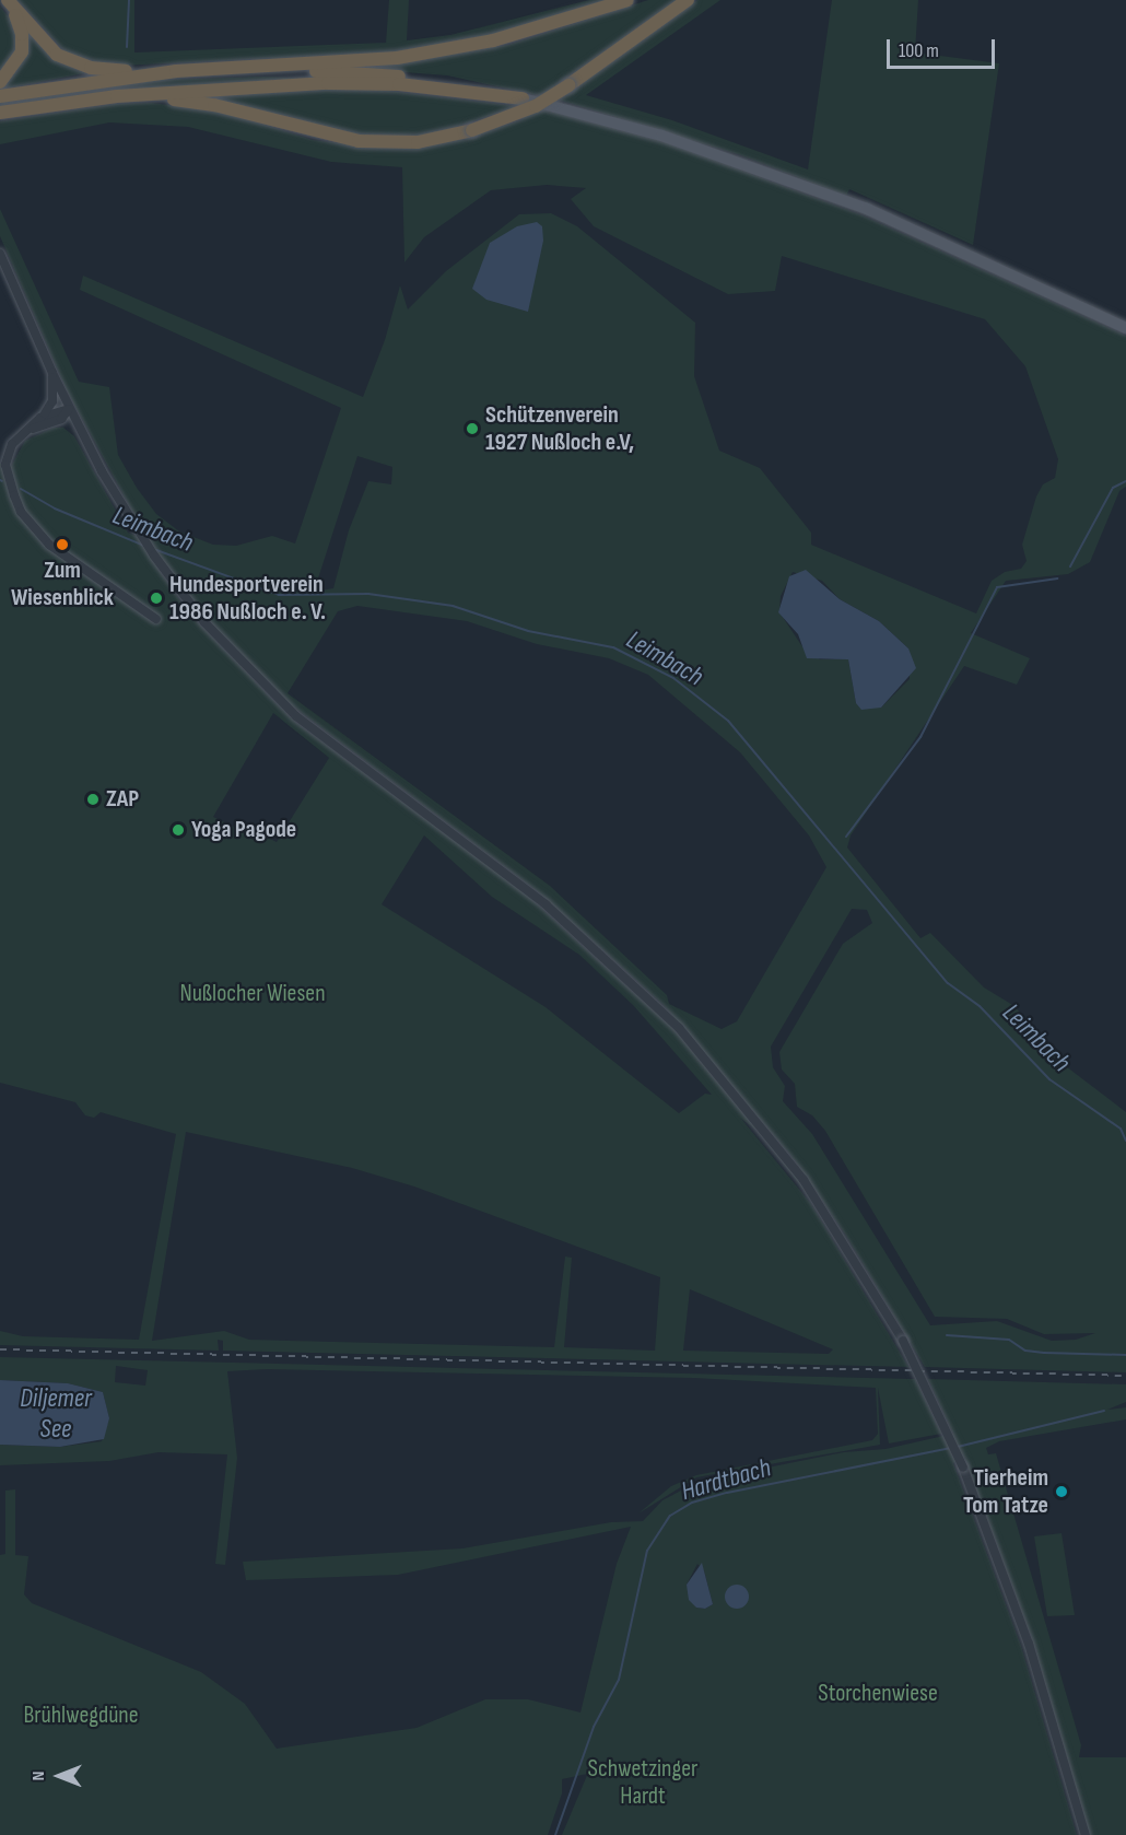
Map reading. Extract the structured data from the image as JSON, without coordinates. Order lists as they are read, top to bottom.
{
  "water": ["Leimbach", "Diljemer See", "Hardtbach"],
  "parks": [
    "Nußlocher Wiesen",
    "Storchenwiese",
    "Brühlwegdüne",
    "Schwetzinger Hardt"
  ],
  "places": [
    "Schützenverein 1927 Nußloch e.V,",
    "Zum Wiesenblick",
    "Hundesportverein 1986 Nußloch e. V.",
    "ZAP",
    "Yoga Pagode",
    "Tierheim Tom Tatze"
  ],
  "scale_bar": "100 m",
  "north": "left"
}
